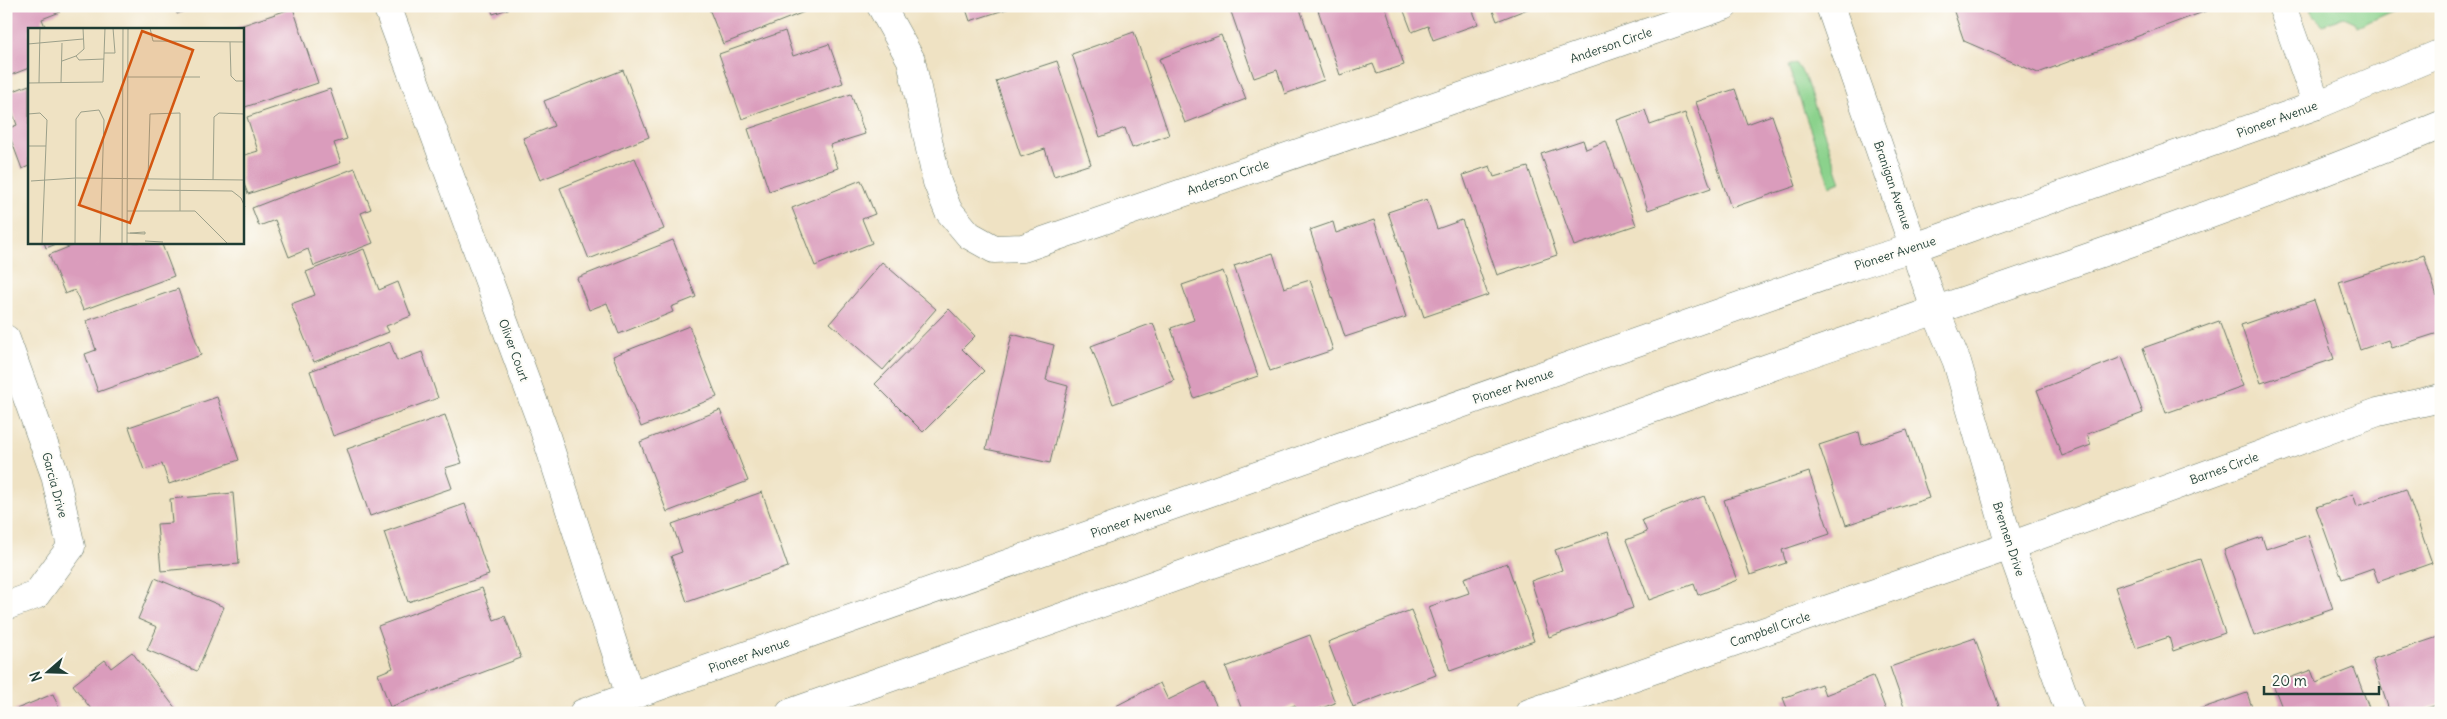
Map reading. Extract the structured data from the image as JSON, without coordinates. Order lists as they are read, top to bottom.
{
  "streets": {
    "street": [
      "Anderson Circle",
      "Pioneer Avenue",
      "Branigan Avenue",
      "Oliver Court",
      "Barnes Circle",
      "Garcia Drive",
      "Brennen Drive",
      "Campbell Circle"
    ]
  },
  "crossings": [
    ["Pioneer Avenue", "Branigan Avenue"],
    ["Pioneer Avenue", "Oliver Court"],
    ["Branigan Avenue", "Brennen Drive"],
    ["Barnes Circle", "Brennen Drive"],
    ["Barnes Circle", "Campbell Circle"],
    ["Brennen Drive", "Campbell Circle"]
  ],
  "scale_bar": "20 m",
  "north": "left"
}
